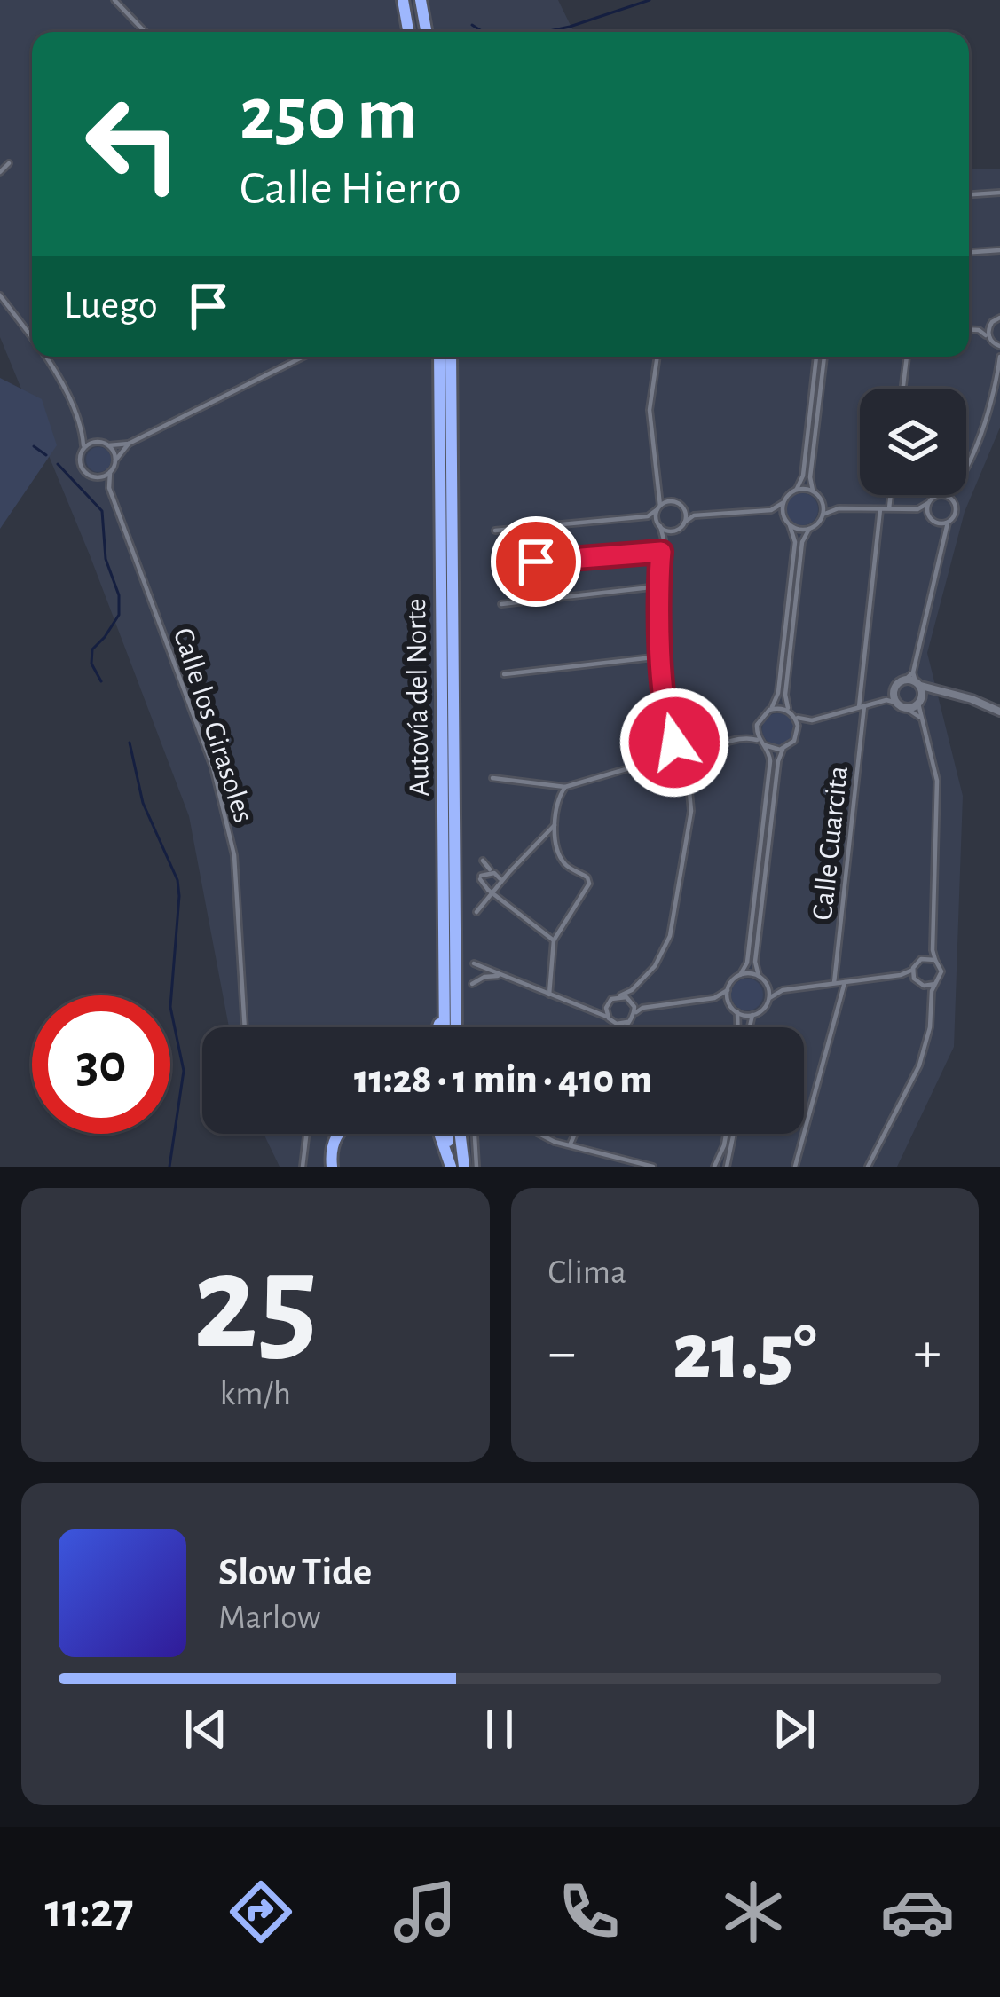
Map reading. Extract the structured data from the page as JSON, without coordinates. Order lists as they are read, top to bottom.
{
  "streets": {
    "highway": ["Autovía del Norte"],
    "street": ["Calle los Girasoles", "Calle Cuarcita"]
  },
  "page": {
    "turn": ["250 m", "Calle Hierro"],
    "then": "Luego",
    "limit": "30",
    "trip": "11:28 · 1 min · 410 m",
    "tile": [
      ["25", "km/h"],
      "Clima"
    ],
    "heat": ["−", "21.5°", "+"],
    "song": ["Slow Tide", "Marlow"],
    "tabs": "11:27"
  }
}
